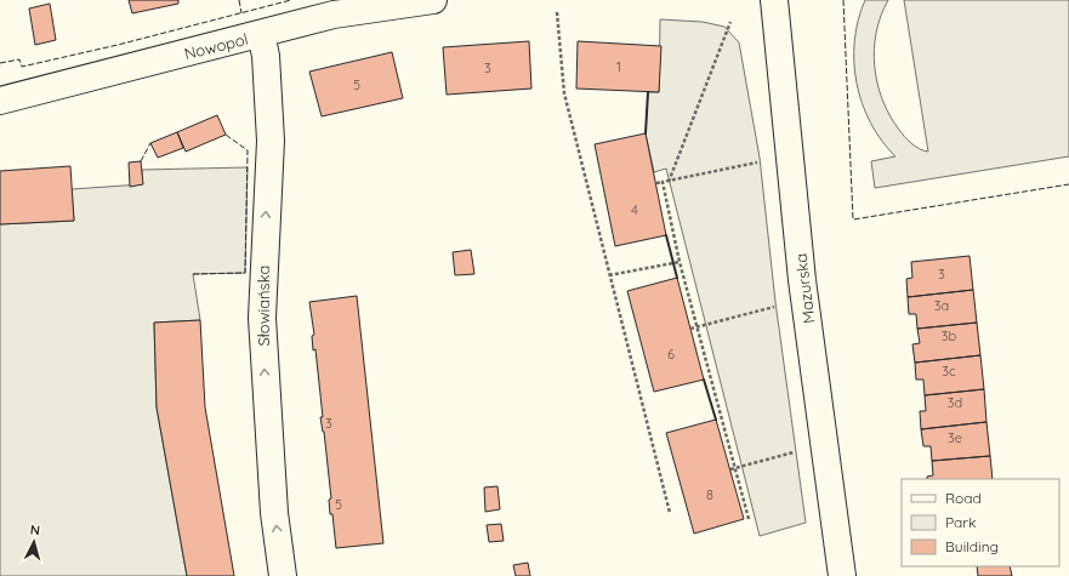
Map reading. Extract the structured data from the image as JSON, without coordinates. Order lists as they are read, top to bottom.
{
  "streets": {
    "street": ["Nowopol", "Mazurska", "Słowiańska"]
  },
  "crossings": [
    ["Nowopol", "Słowiańska"]
  ],
  "one_way": ["Słowiańska"],
  "house_numbers": [
    "1",
    "3",
    "5",
    "4",
    "3",
    "3a",
    "3b",
    "6",
    "3c",
    "3d",
    "3",
    "3e",
    "8",
    "5"
  ],
  "legend": ["Road", "Park", "Building"],
  "north": "top"
}
